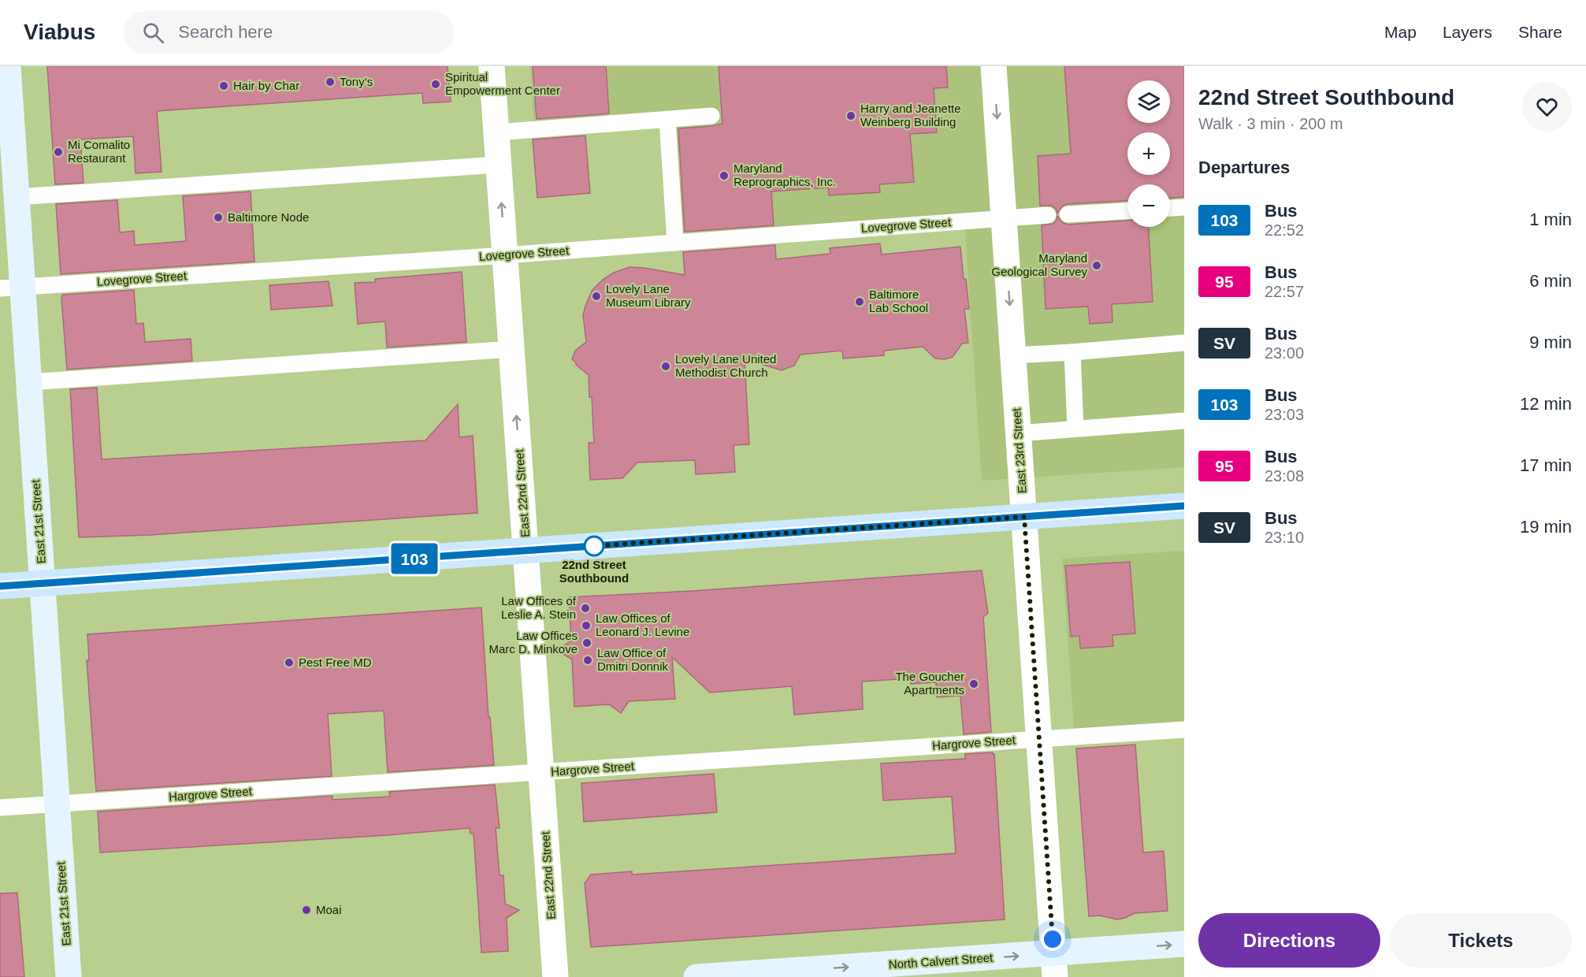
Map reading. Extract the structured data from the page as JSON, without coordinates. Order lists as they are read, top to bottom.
{
  "streets": {
    "street": [
      "East 23rd Street",
      "East 22nd Street",
      "East 21st Street",
      "North Calvert Street"
    ],
    "lane": ["Lovegrove Street", "Hargrove Street"]
  },
  "crossings": [
    ["Lovegrove Street", "East 23rd Street"],
    ["Lovegrove Street", "East 22nd Street"],
    ["Lovegrove Street", "East 21st Street"],
    ["East 23rd Street", "Hargrove Street"],
    ["East 23rd Street", "North Calvert Street"],
    ["East 22nd Street", "Hargrove Street"],
    ["East 21st Street", "Hargrove Street"]
  ],
  "one_way": ["North Calvert Street"],
  "places": [
    "Tony’s",
    "Spiritual Empowerment Center",
    "Hair by Char",
    "Harry and Jeanette Weinberg Building",
    "Mi Comalito Restaurant",
    "Maryland Reprographics, Inc.",
    "Baltimore Node",
    "Maryland Geological Survey",
    "Lovely Lane Museum Library",
    "Baltimore Lab School",
    "Lovely Lane United Methodist Church",
    "22nd Street Southbound",
    "Law Offices of Leslie A. Stein",
    "Law Offices of Leonard J. Levine",
    "Law Offices Marc D. Minkove",
    "Law Office of Dmitri Donnik",
    "Pest Free MD",
    "The Goucher Apartments",
    "Moai"
  ],
  "lines": ["bus line 103"],
  "page": {
    "header": "Viabus",
    "search": "Search here",
    "nav": ["Map", "Layers", "Share"],
    "on_map": "103",
    "heading": [
      ["22nd Street Southbound", "Walk · 3 min · 200 m"],
      "Departures"
    ],
    "map_buttons": ["+", "−"],
    "list": [
      {
        "mark": "103",
        "name": "Bus",
        "note": "22:52",
        "value": "1 min"
      },
      {
        "mark": "95",
        "name": "Bus",
        "note": "22:57",
        "value": "6 min"
      },
      {
        "mark": "SV",
        "name": "Bus",
        "note": "23:00",
        "value": "9 min"
      },
      {
        "mark": "103",
        "name": "Bus",
        "note": "23:03",
        "value": "12 min"
      },
      {
        "mark": "95",
        "name": "Bus",
        "note": "23:08",
        "value": "17 min"
      },
      {
        "mark": "SV",
        "name": "Bus",
        "note": "23:10",
        "value": "19 min"
      }
    ],
    "buttons": ["Directions", "Tickets"]
  }
}
